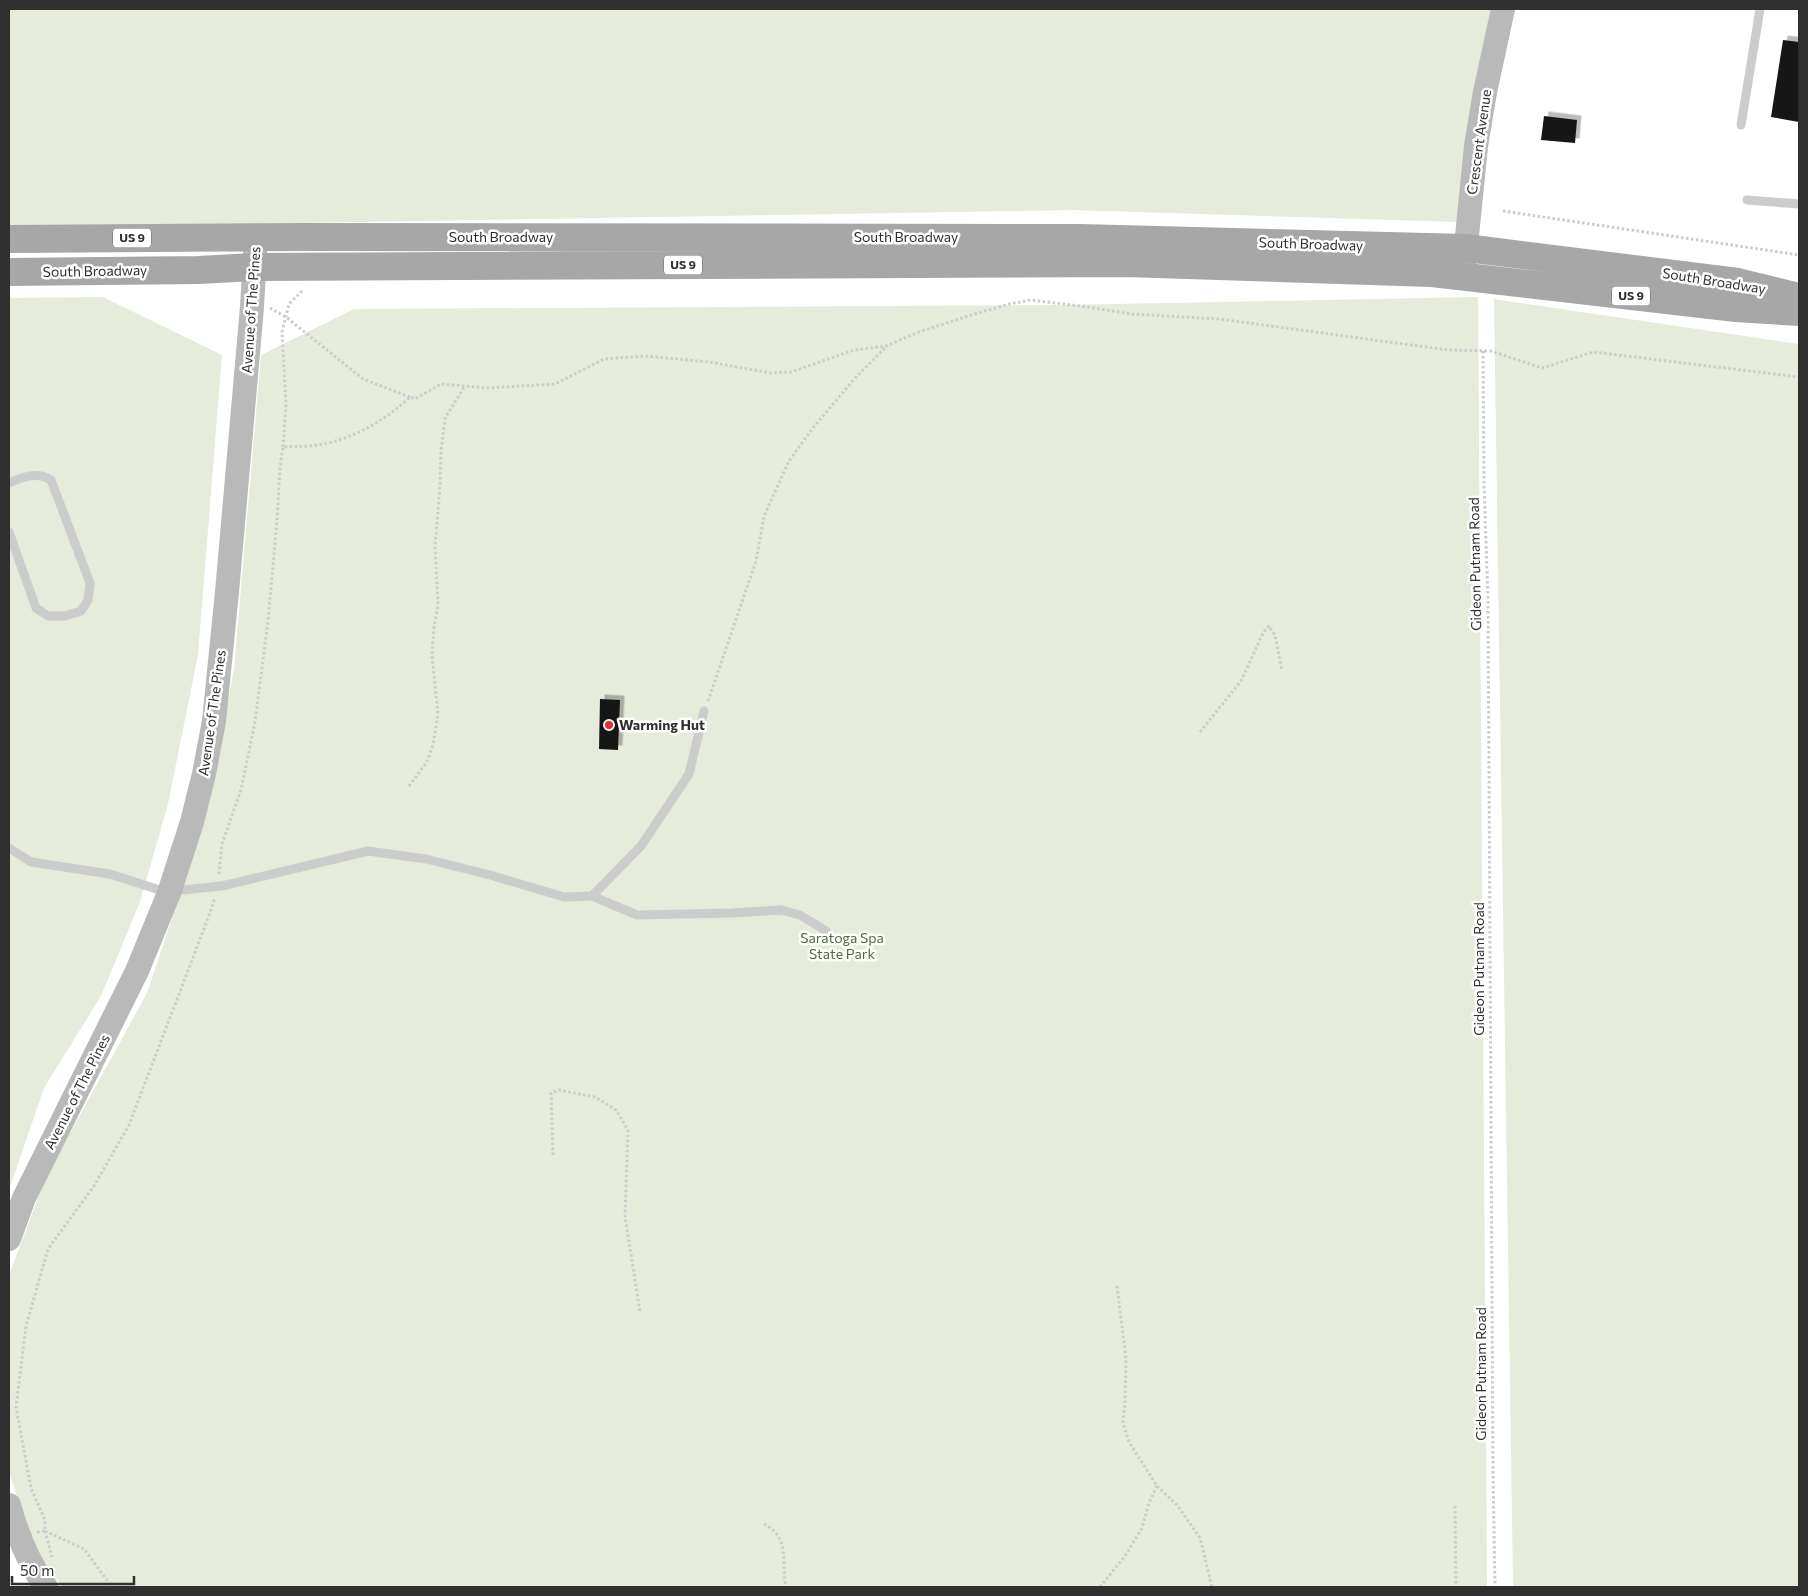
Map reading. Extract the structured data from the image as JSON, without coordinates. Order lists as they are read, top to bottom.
{
  "streets": {
    "main road": ["South Broadway", "US 9"],
    "street": ["Crescent Avenue", "Avenue of The Pines"],
    "path": ["Gideon Putnam Road"]
  },
  "crossings": [
    ["Crescent Avenue", "South Broadway"],
    ["South Broadway", "Avenue of The Pines"]
  ],
  "parks": ["Saratoga Spa State Park"],
  "places": ["Warming Hut"],
  "scale_bar": "50 m"
}
